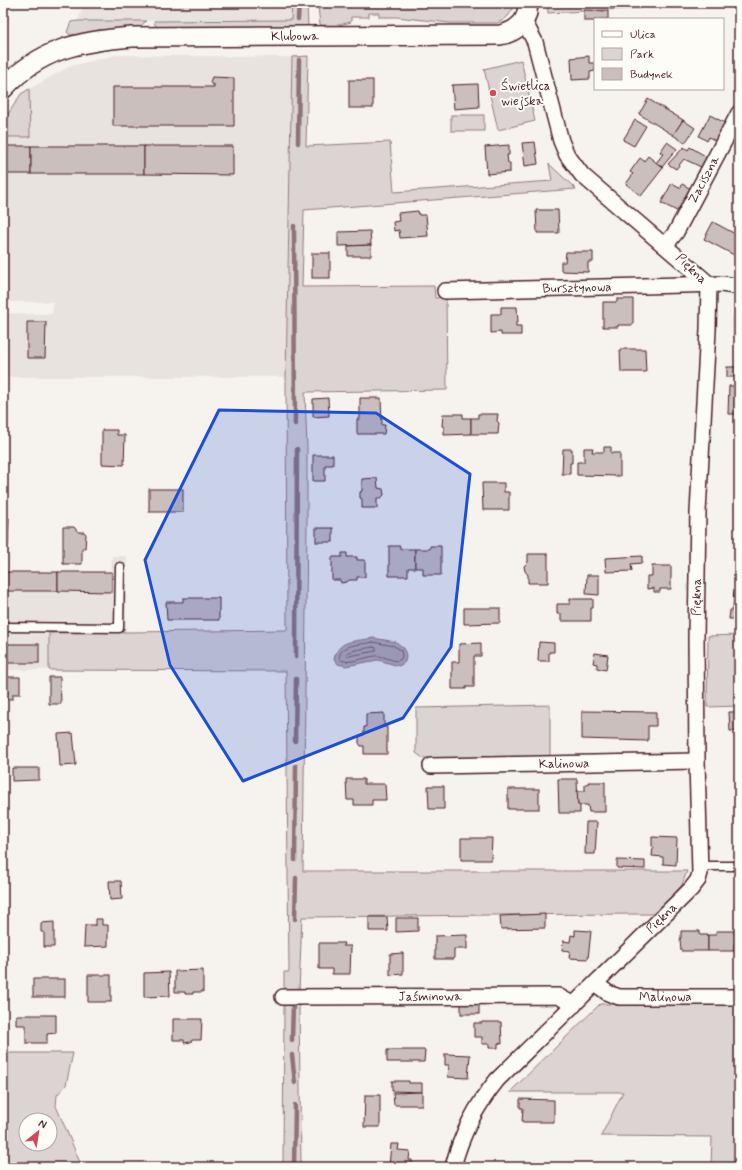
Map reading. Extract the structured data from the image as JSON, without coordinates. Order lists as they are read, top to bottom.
{
  "streets": {
    "street": [
      "Klubowa",
      "Zaciszna",
      "Piękna",
      "Bursztynowa",
      "Kalinowa",
      "Jaśminowa",
      "Malinowa"
    ]
  },
  "crossings": [
    ["Klubowa", "Piękna"],
    ["Zaciszna", "Piękna"],
    ["Piękna", "Bursztynowa"],
    ["Piękna", "Kalinowa"],
    ["Piękna", "Jaśminowa"],
    ["Piękna", "Malinowa"]
  ],
  "places": ["Świetlica wiejska"],
  "legend": ["Ulica", "Park", "Budynek"],
  "north": "top right"
}
